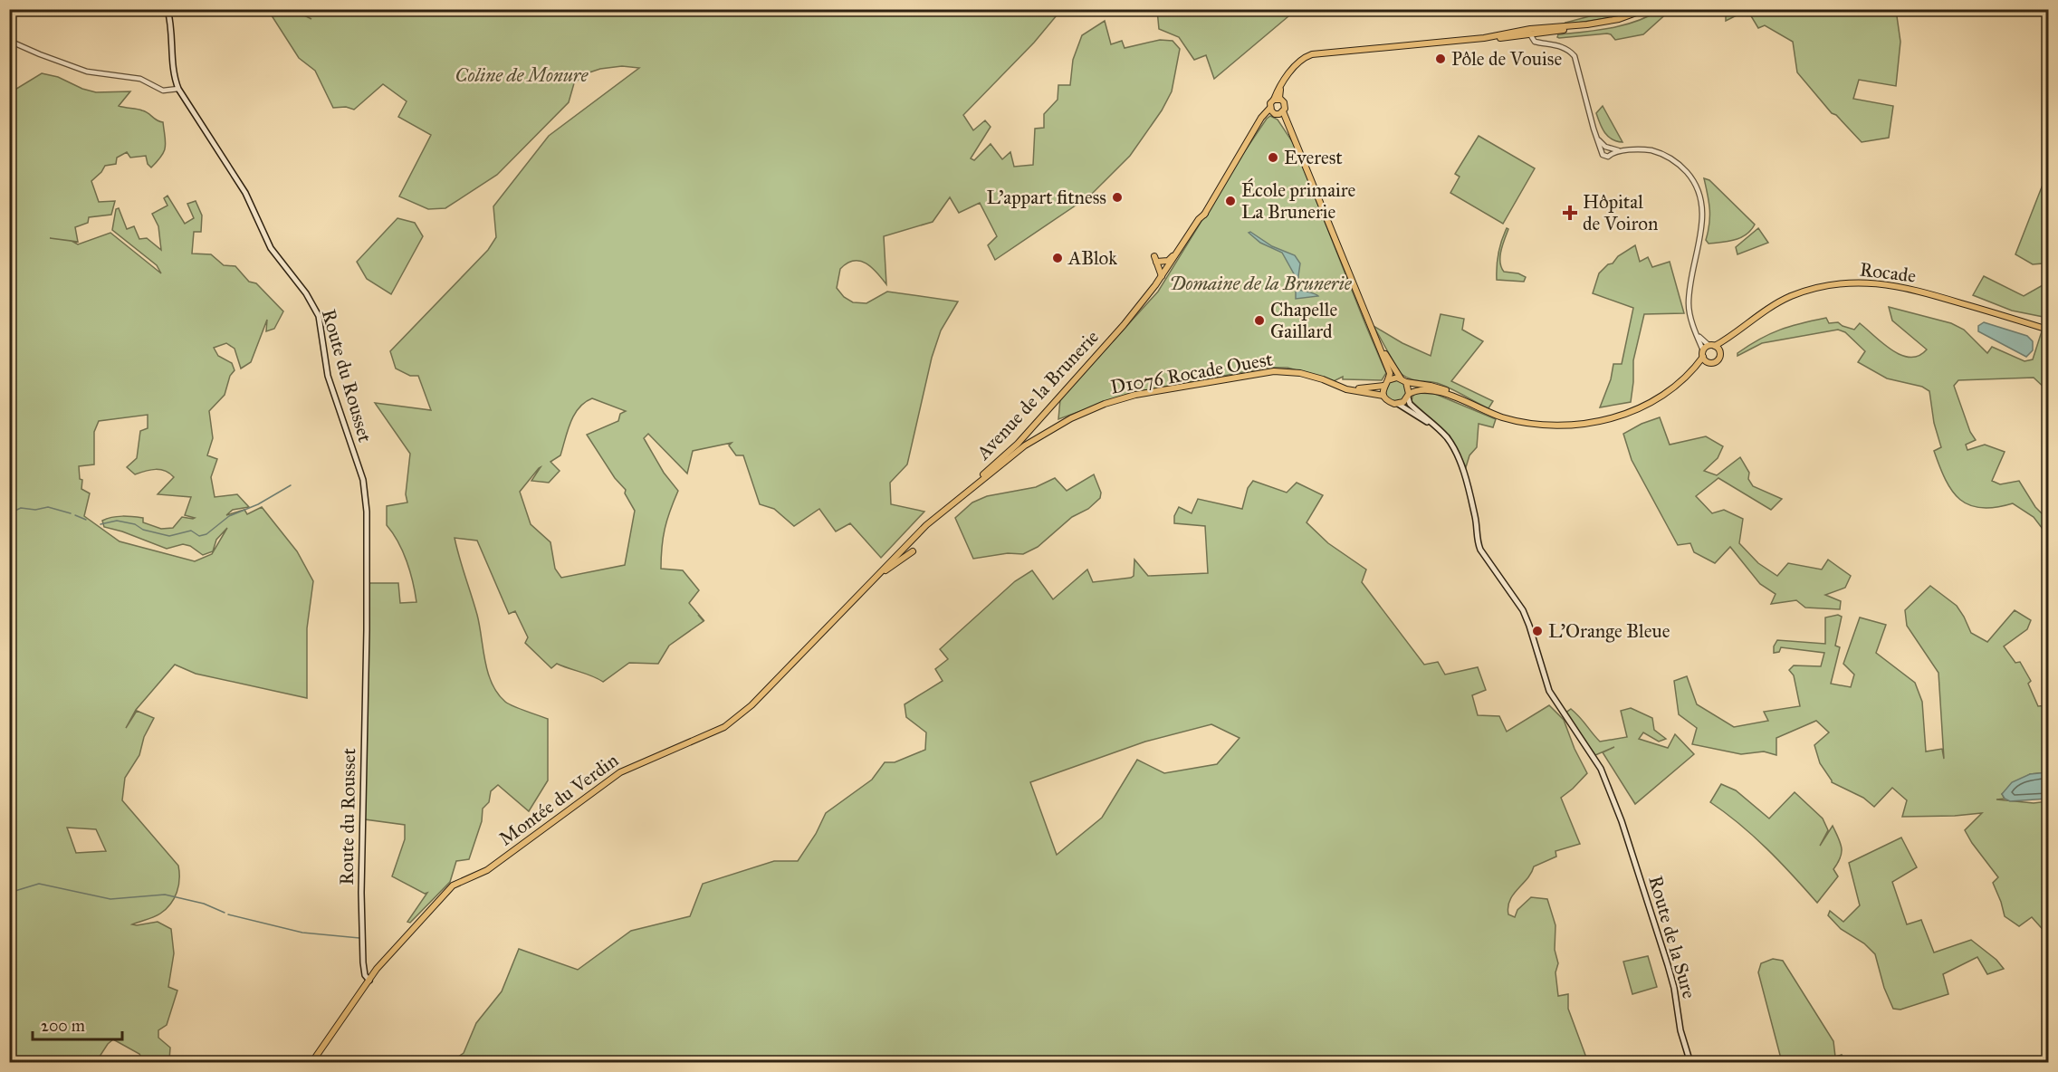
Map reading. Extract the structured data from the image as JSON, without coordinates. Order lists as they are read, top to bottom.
{
  "streets": {
    "main road": [
      "Rocade",
      "D1076 Rocade Ouest",
      "Route du Rousset",
      "Avenue de la Brunerie",
      "Montée du Verdin",
      "Route de la Sure"
    ]
  },
  "crossings": [
    ["Route du Rousset", "Montée du Verdin"],
    ["Avenue de la Brunerie", "Montée du Verdin"]
  ],
  "parks": ["Coline de Monure", "Domaine de la Brunerie"],
  "places": {
    "other": [
      "Pôle de Vouise",
      "Everest",
      "L'appart fitness",
      "École primaire La Brunerie",
      "ABlok",
      "Chapelle Gaillard",
      "L'Orange Bleue"
    ],
    "health": ["Hôpital de Voiron"]
  },
  "scale_bar": "200 m"
}
